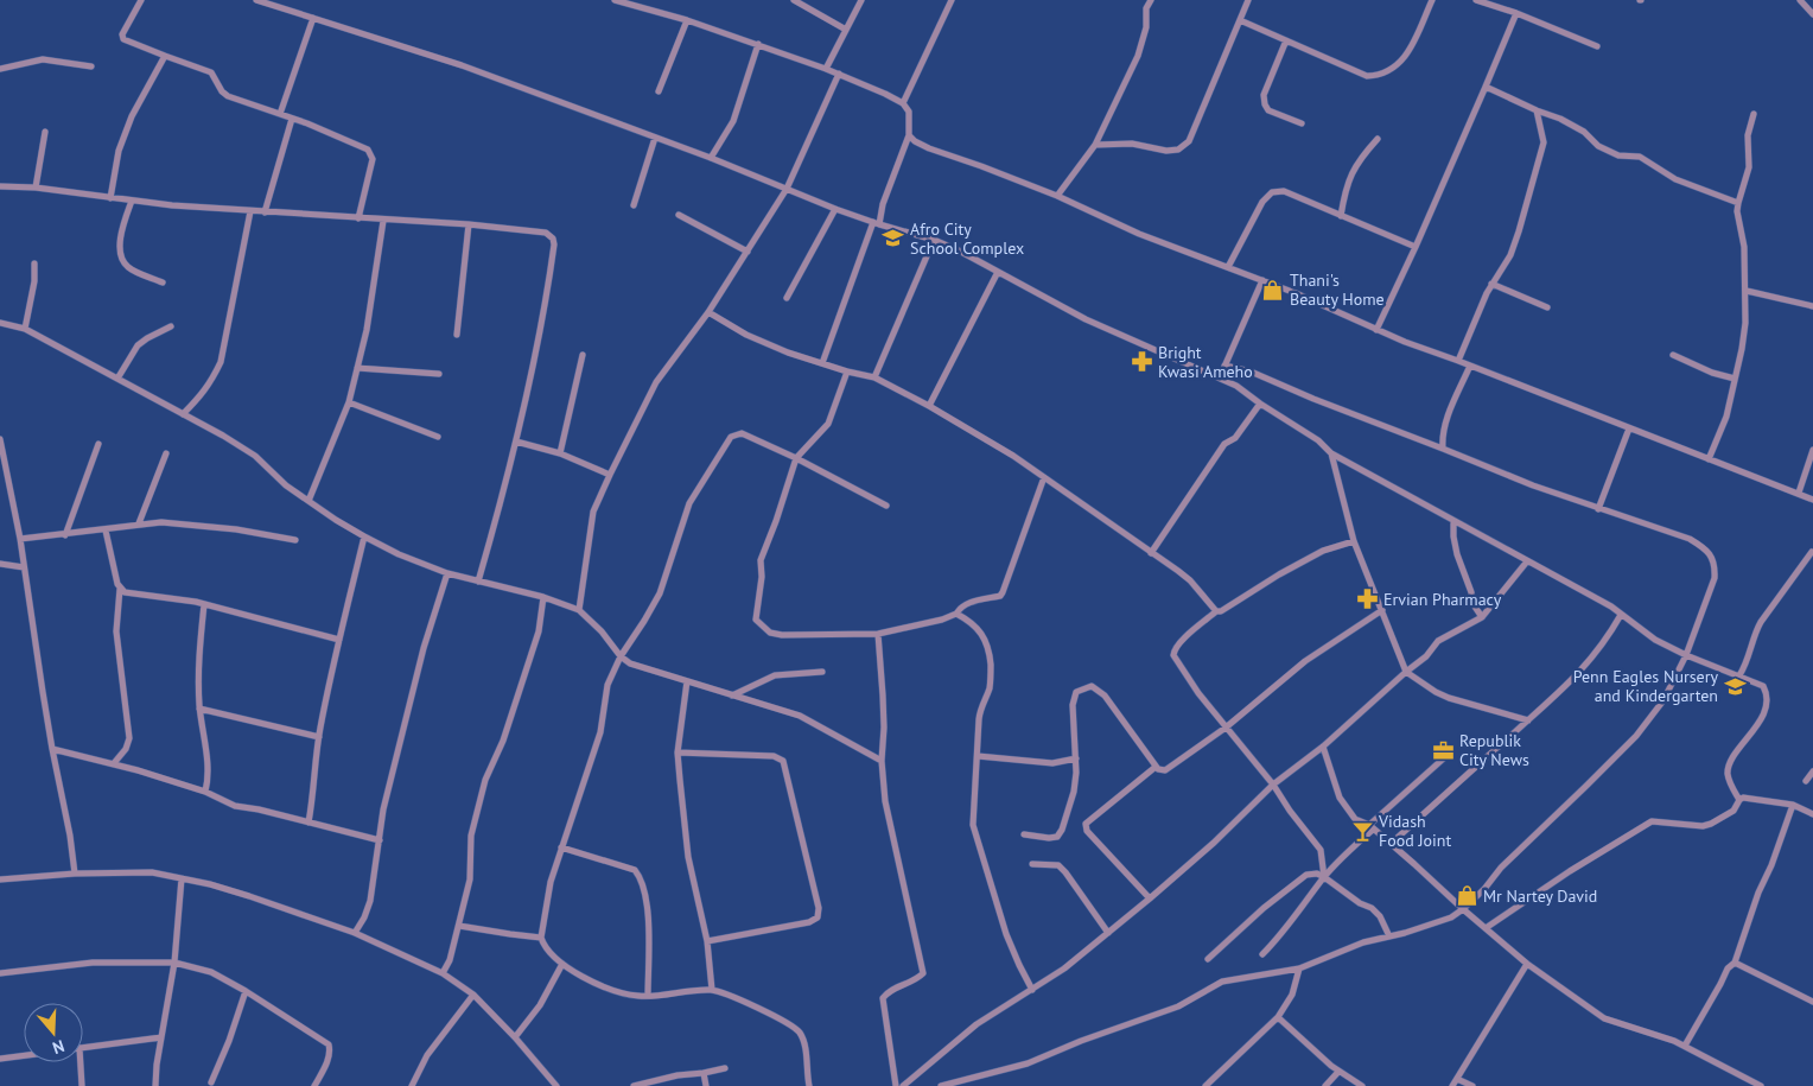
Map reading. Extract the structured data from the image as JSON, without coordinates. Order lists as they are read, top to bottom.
{
  "places": {
    "school or university": ["Afro City School Complex", "Penn Eagles Nursery and Kindergarten"],
    "shop": ["Thani's Beauty Home", "Mr Nartey David"],
    "pharmacy": ["Bright Kwasi Ameho", "Ervian Pharmacy"],
    "office": ["Republik City News"],
    "bar": ["Vidash Food Joint"]
  },
  "north": "bottom"
}
